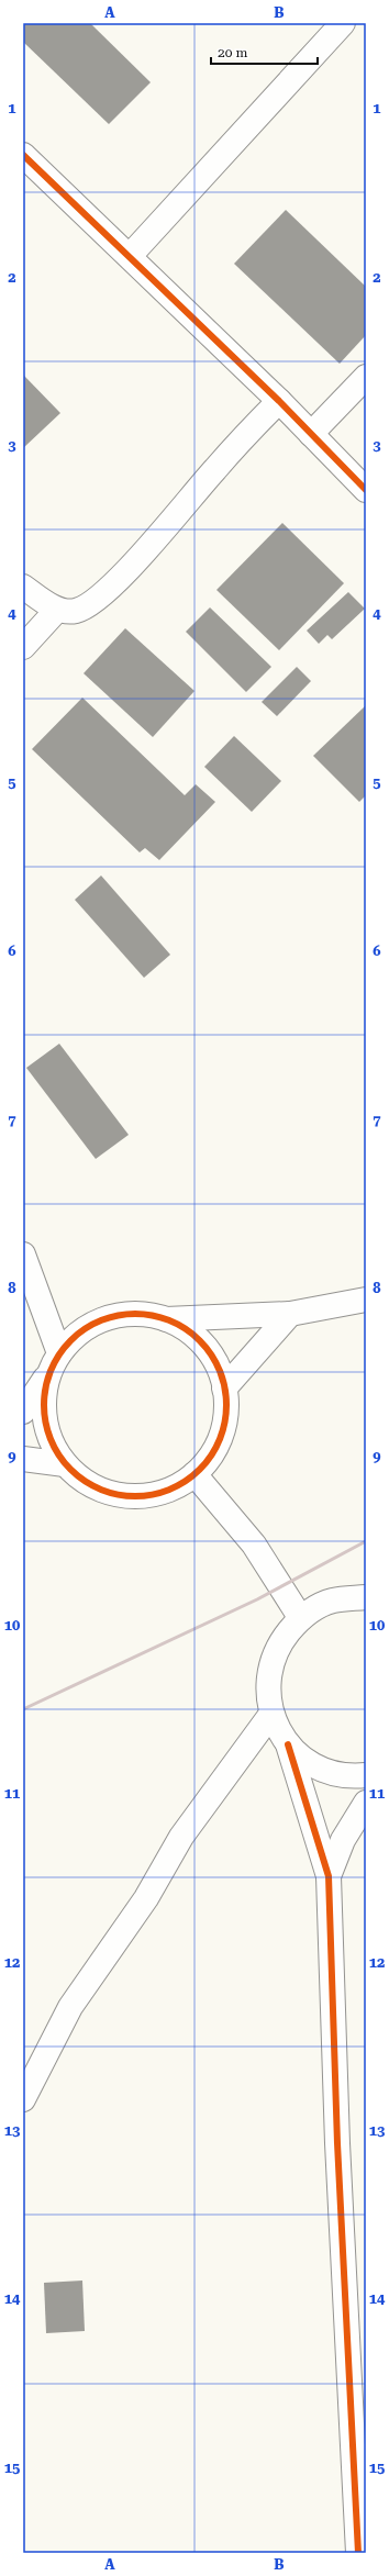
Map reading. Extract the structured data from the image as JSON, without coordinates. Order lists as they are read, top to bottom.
{
  "scale_bar": "20 m",
  "grid": {
    "columns": ["A", "B"],
    "rows": [
      "1",
      "2",
      "3",
      "4",
      "5",
      "6",
      "7",
      "8",
      "9",
      "10",
      "11",
      "12",
      "13",
      "14",
      "15"
    ]
  }
}
